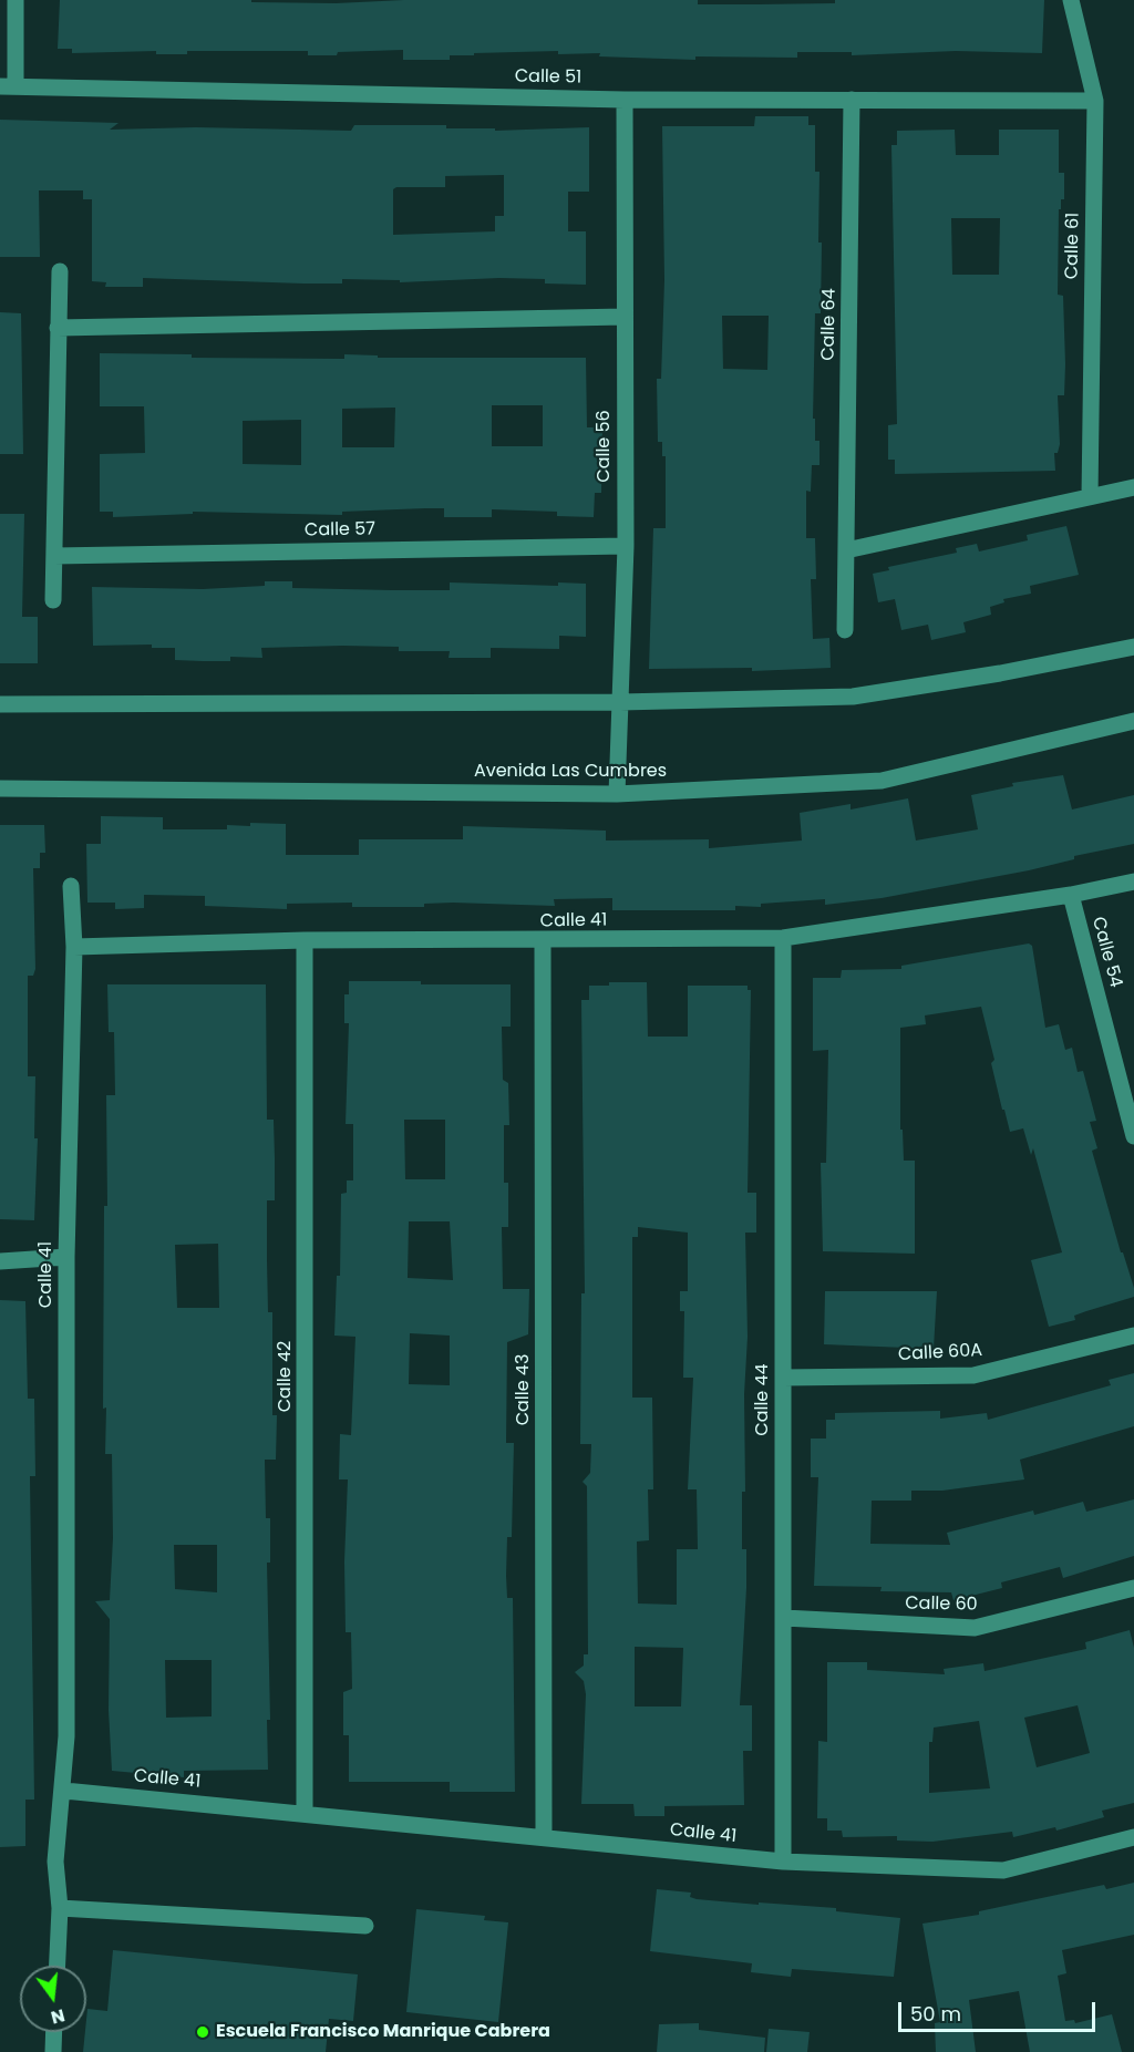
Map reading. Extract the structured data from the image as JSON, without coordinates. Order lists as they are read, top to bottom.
{
  "streets": {
    "street": [
      "Calle 51",
      "Calle 61",
      "Calle 64",
      "Calle 56",
      "Calle 57",
      "Avenida Las Cumbres",
      "Calle 41",
      "Calle 54",
      "Calle 60A",
      "Calle 42",
      "Calle 43",
      "Calle 44",
      "Calle 60"
    ]
  },
  "crossings": [
    ["Calle 51", "Calle 61"],
    ["Calle 51", "Calle 64"],
    ["Calle 51", "Calle 56"],
    ["Calle 56", "Calle 57"],
    ["Calle 56", "Avenida Las Cumbres"],
    ["Calle 41", "Calle 54"],
    ["Calle 41", "Calle 42"],
    ["Calle 41", "Calle 43"],
    ["Calle 41", "Calle 44"],
    ["Calle 60A", "Calle 44"],
    ["Calle 44", "Calle 60"]
  ],
  "places": ["Escuela Francisco Manrique Cabrera"],
  "scale_bar": "50 m",
  "north": "bottom"
}
